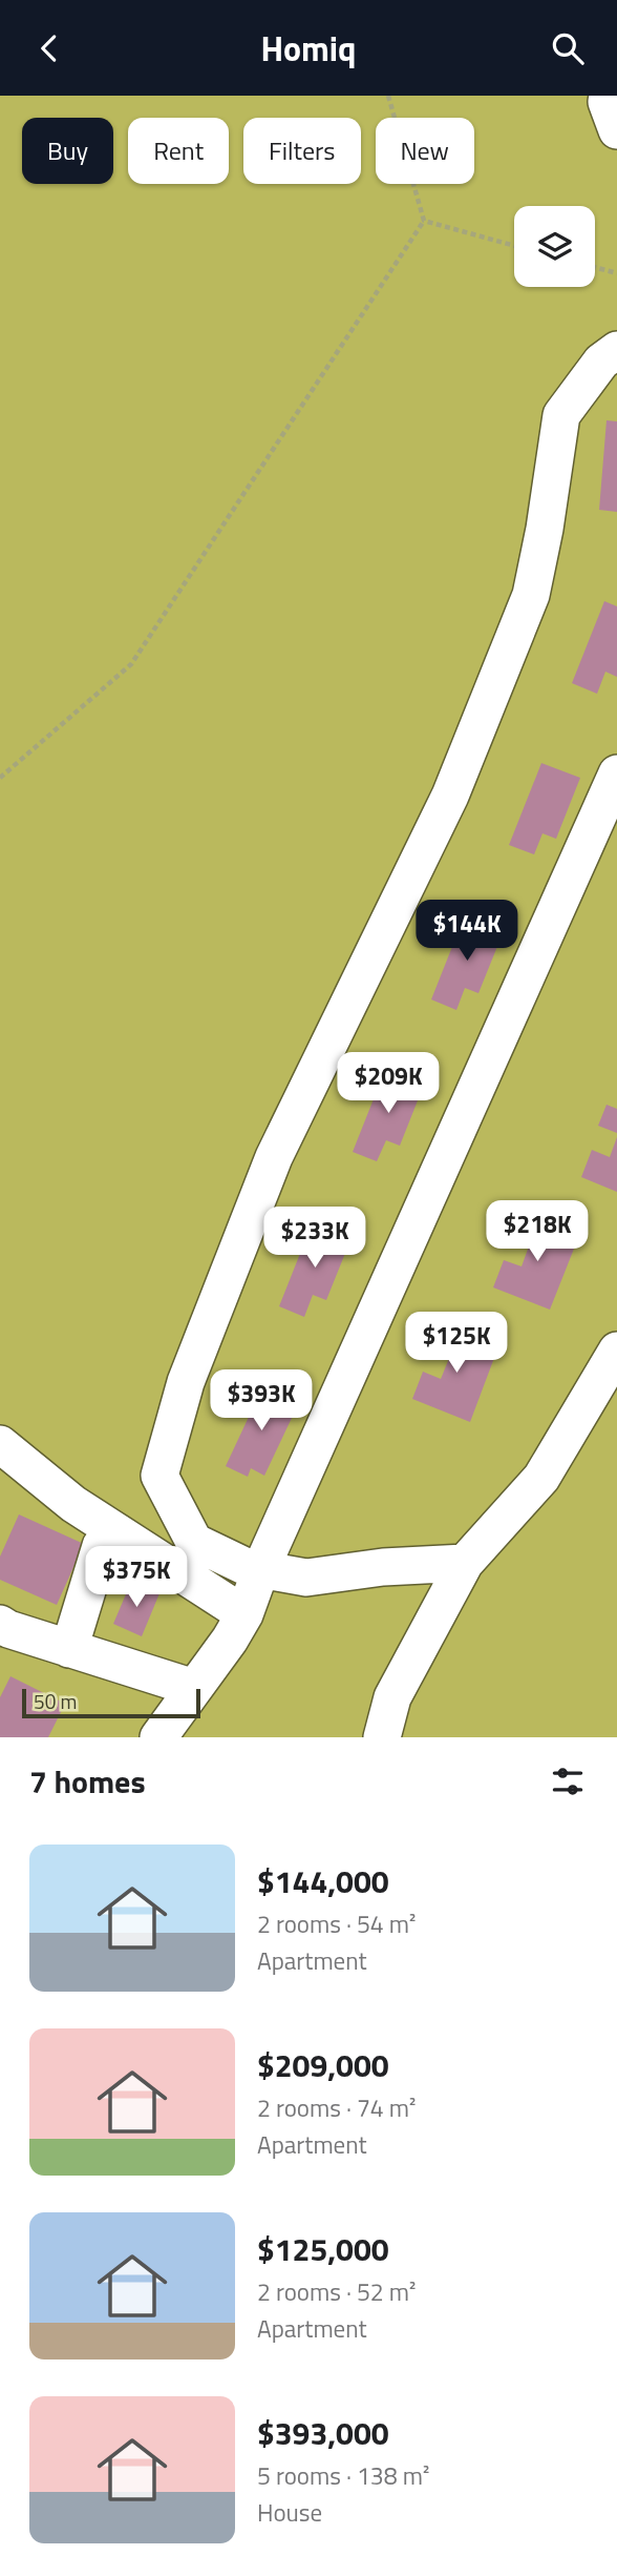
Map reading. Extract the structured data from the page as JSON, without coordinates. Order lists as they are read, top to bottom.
{
  "scale_bar": "50 m",
  "page": {
    "header": "Homiq",
    "chip": [
      "Buy",
      "Rent",
      "Filters",
      "New"
    ],
    "price": [
      "$144K",
      "$209K",
      "$218K",
      "$233K",
      "$125K",
      "$393K",
      "$375K"
    ],
    "scale": "50 m",
    "heading": "7 homes",
    "list": [
      {
        "name": "$144,000",
        "note": "2 rooms · 54 m² · Apartment"
      },
      {
        "name": "$209,000",
        "note": "2 rooms · 74 m² · Apartment"
      },
      {
        "name": "$125,000",
        "note": "2 rooms · 52 m² · Apartment"
      },
      {
        "name": "$393,000",
        "note": "5 rooms · 138 m² · House"
      }
    ]
  }
}
